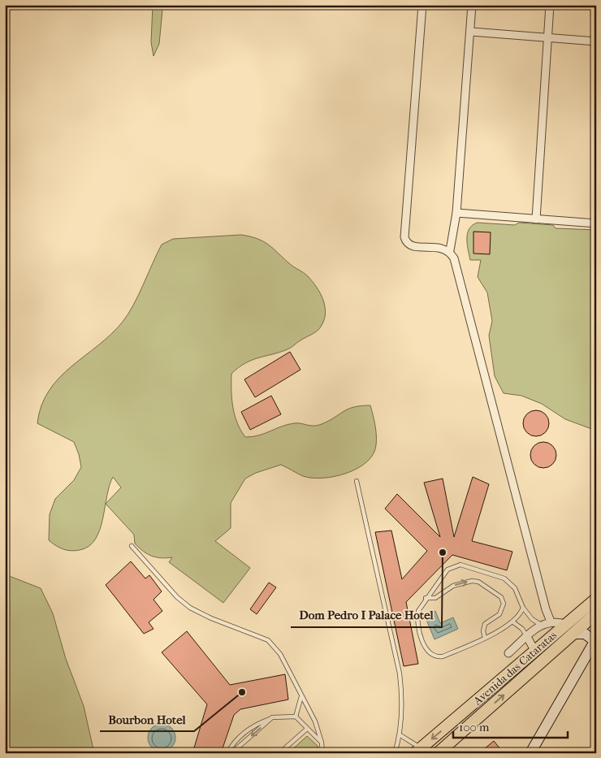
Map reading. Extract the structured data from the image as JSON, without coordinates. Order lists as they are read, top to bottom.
{
  "streets": {
    "main road": ["Avenida das Cataratas"]
  },
  "places": ["Dom Pedro I Palace Hotel", "Bourbon Hotel"],
  "scale_bar": "100 m"
}
